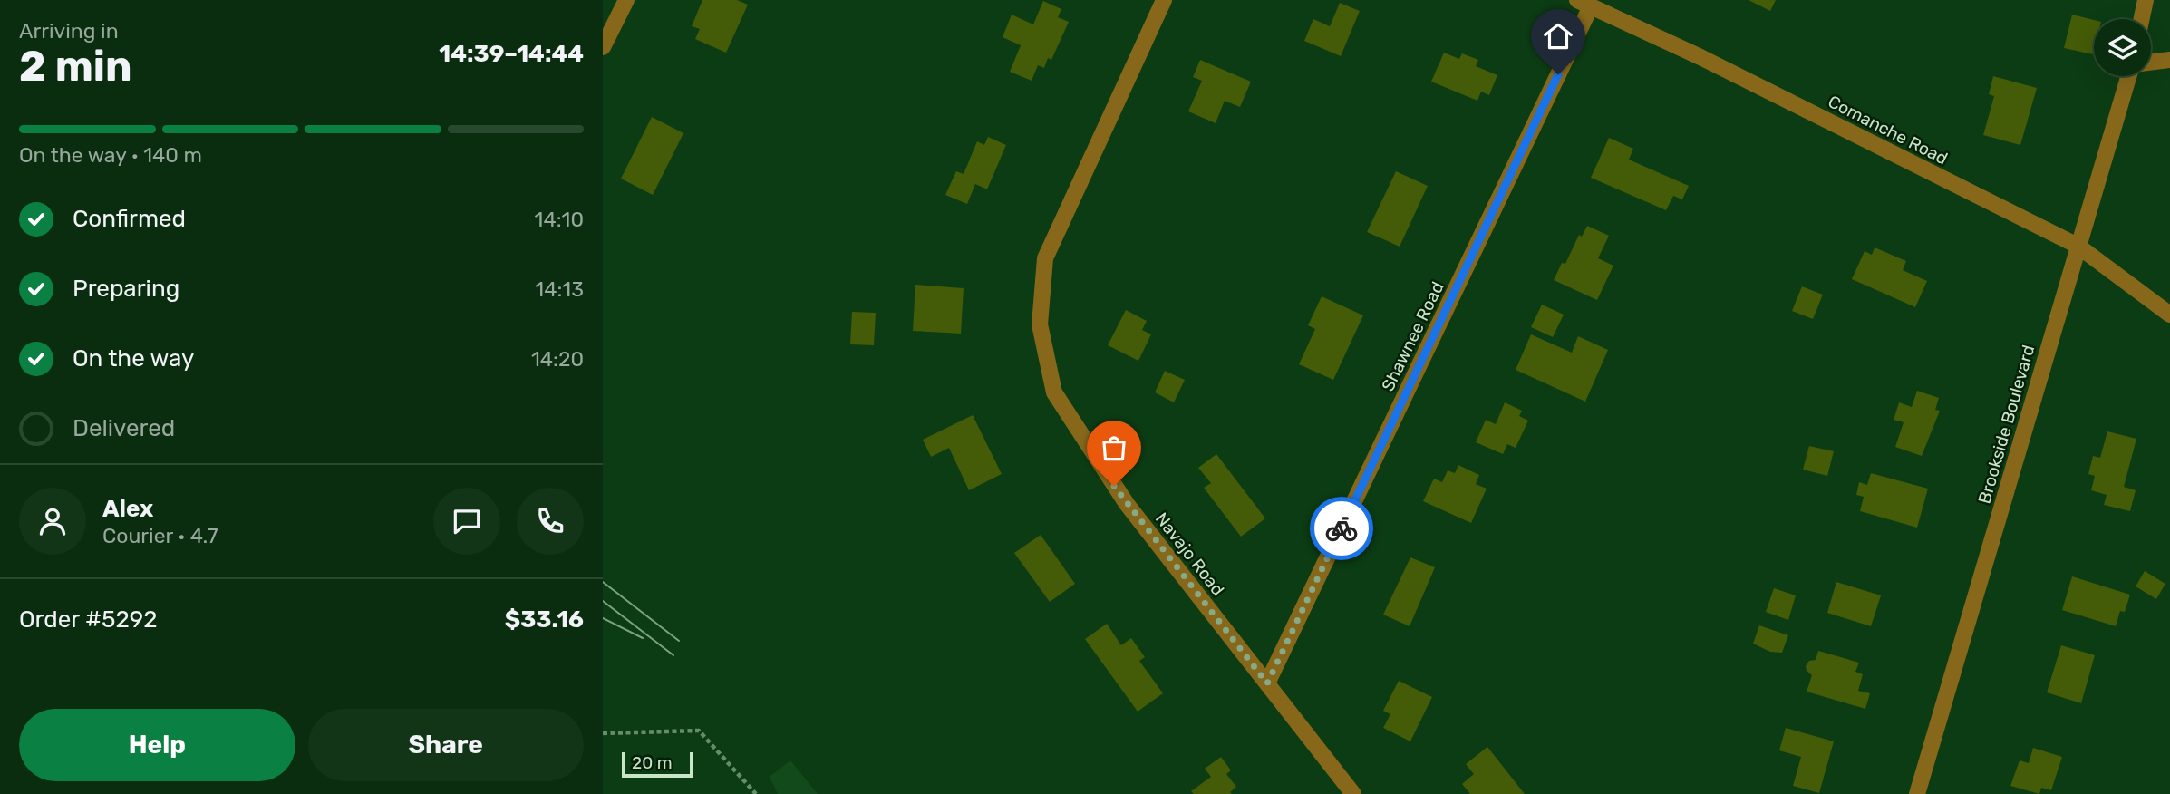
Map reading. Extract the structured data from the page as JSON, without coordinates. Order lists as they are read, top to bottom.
{
  "streets": {
    "street": [
      "Comanche Road",
      "Shawnee Road",
      "Brookside Boulevard",
      "Navajo Road"
    ]
  },
  "crossings": [
    ["Comanche Road", "Shawnee Road"],
    ["Comanche Road", "Brookside Boulevard"],
    ["Shawnee Road", "Navajo Road"]
  ],
  "scale_bar": "20 m",
  "page": {
    "heading": ["2 min", "Arriving in", "14:39–14:44"],
    "panel": [
      "Alex",
      "Courier · 4.7",
      "Order #5292",
      "$33.16"
    ],
    "bar": "On the way · 140 m",
    "list": [
      ["Confirmed", "14:10"],
      ["Preparing", "14:13"],
      ["On the way", "14:20"],
      "Delivered"
    ],
    "buttons": ["Help", "Share"],
    "scale": "20 m"
  }
}
